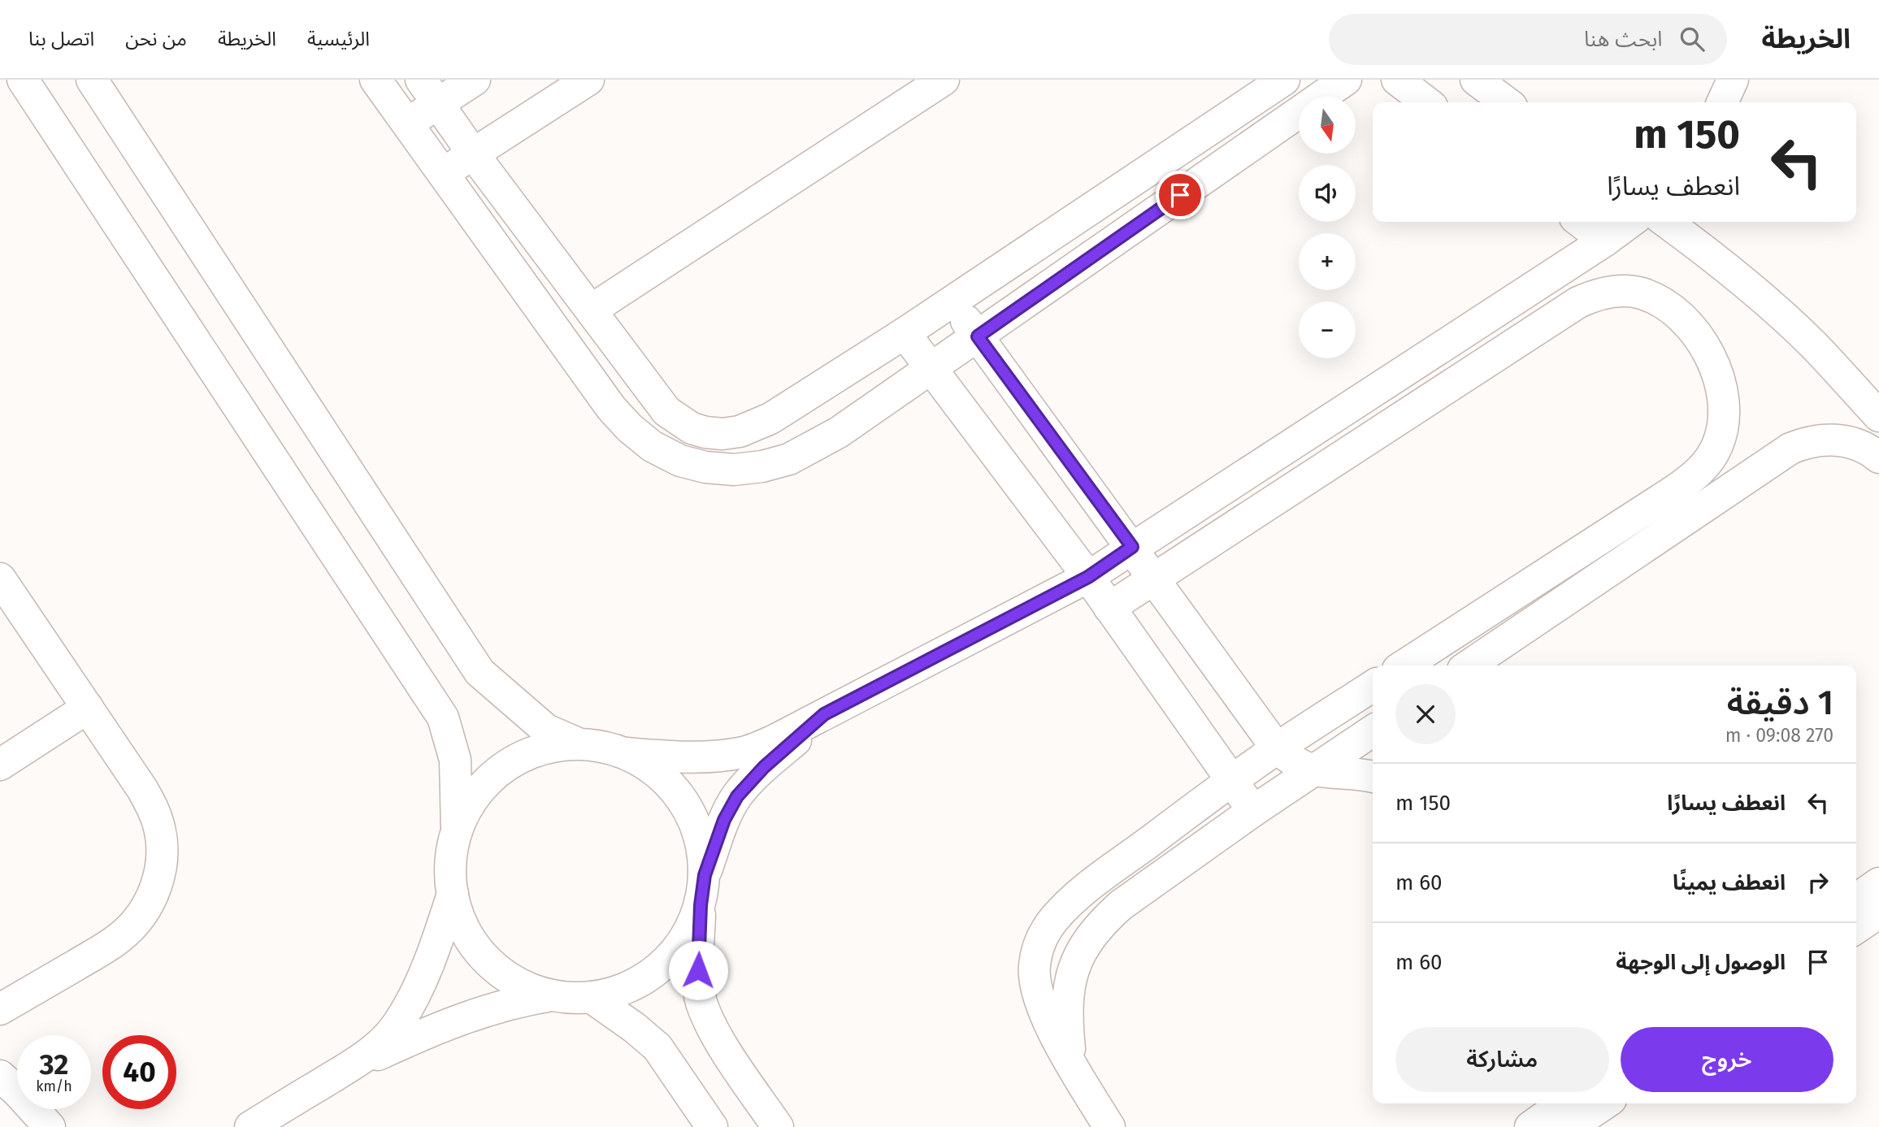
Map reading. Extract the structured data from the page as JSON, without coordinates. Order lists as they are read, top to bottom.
{
  "north": "bottom",
  "page": {
    "header": "الخريطة",
    "search": "ابحث هنا",
    "nav": [
      "الرئيسية",
      "الخريطة",
      "من نحن",
      "اتصل بنا"
    ],
    "map_buttons": ["+", "−"],
    "turn": ["150 m", "انعطف يسارًا"],
    "heading": ["1 دقيقة", "270 m · 09:08"],
    "list": [
      {
        "name": "انعطف يسارًا",
        "value": "150 m"
      },
      {
        "name": "انعطف يمينًا",
        "value": "60 m"
      },
      {
        "name": "الوصول إلى الوجهة",
        "value": "60 m"
      }
    ],
    "buttons": ["خروج", "مشاركة"],
    "speed": "32 km/h",
    "limit": "40"
  }
}
